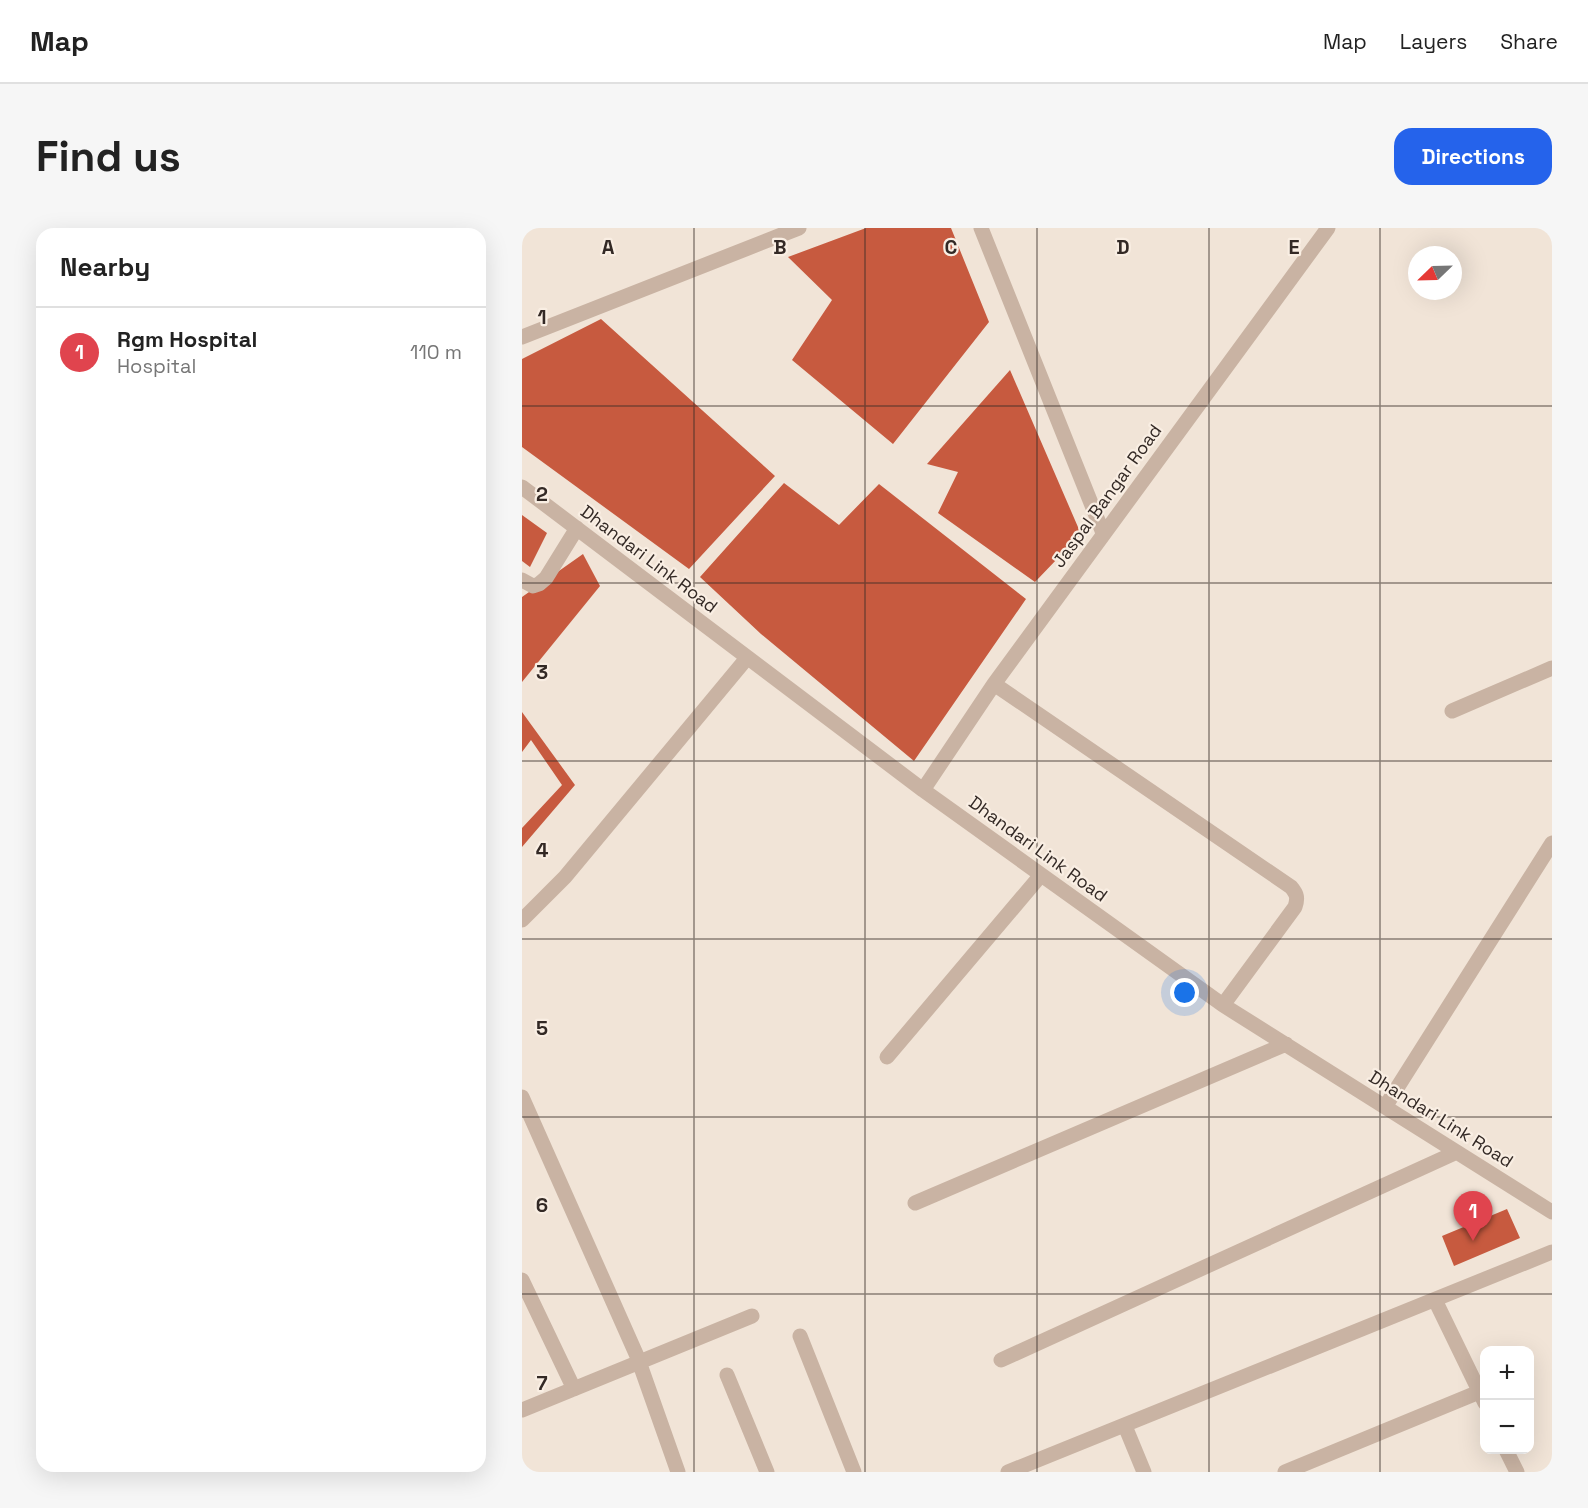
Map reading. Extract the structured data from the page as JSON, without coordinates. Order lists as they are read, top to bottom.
{
  "streets": {
    "street": ["Jaspal Bangar Road", "Dhandari Link Road"]
  },
  "crossings": [
    ["Jaspal Bangar Road", "Dhandari Link Road"]
  ],
  "north": "bottom left",
  "page": {
    "header": "Map",
    "nav": ["Map", "Layers", "Share"],
    "buttons": "Directions",
    "title": "Find us",
    "heading": "Nearby",
    "list": [
      {
        "mark": "1",
        "name": "Rgm Hospital",
        "note": "Hospital",
        "value": "110 m"
      }
    ],
    "pins": "1",
    "map_buttons": ["+", "−"]
  },
  "grid": {
    "columns": [
      "A",
      "B",
      "C",
      "D",
      "E"
    ],
    "rows": [
      "1",
      "2",
      "3",
      "4",
      "5",
      "6",
      "7"
    ]
  }
}
